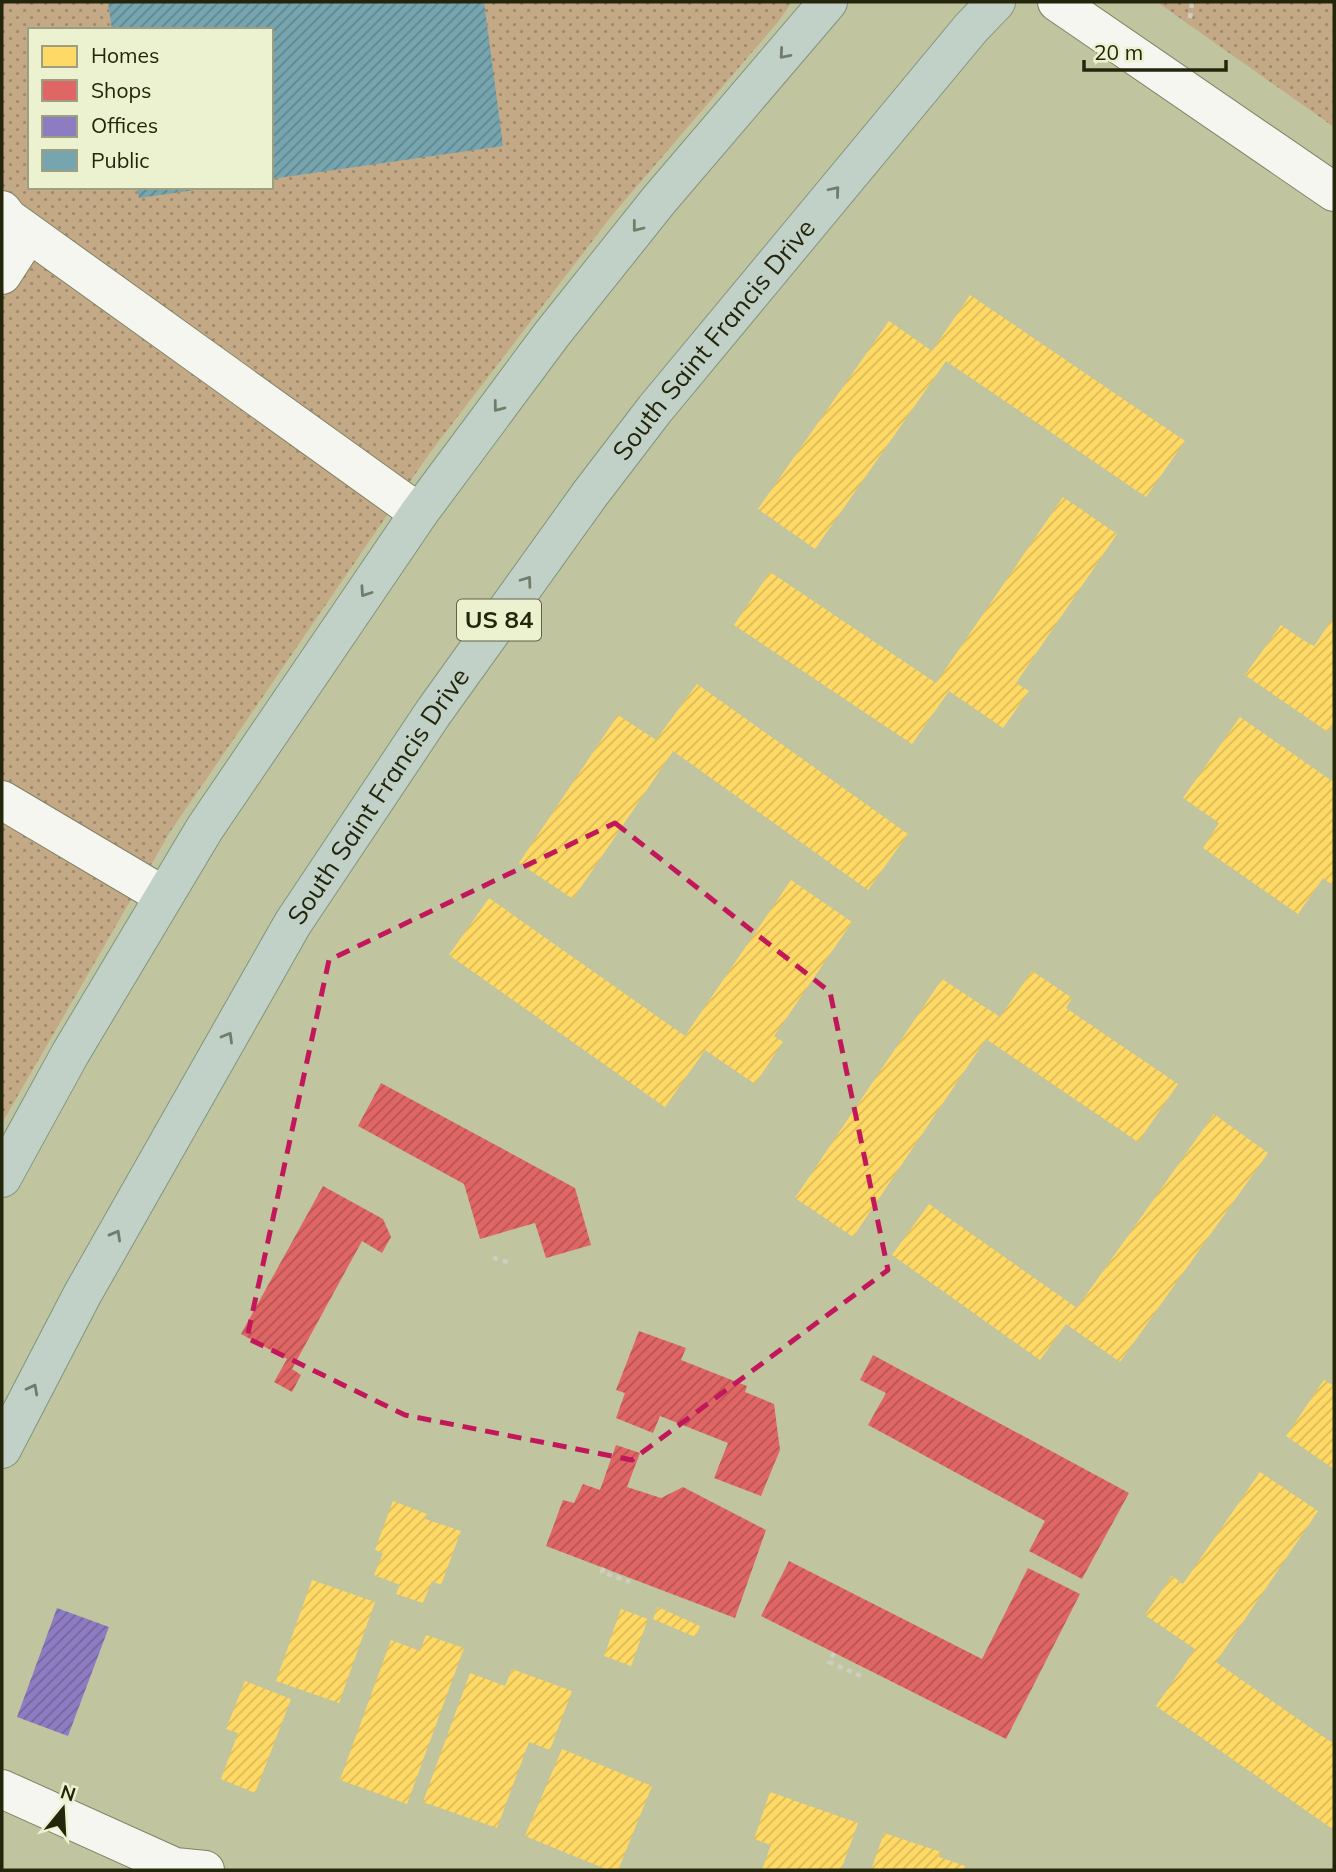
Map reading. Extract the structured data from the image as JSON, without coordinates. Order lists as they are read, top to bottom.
{
  "streets": {
    "highway": ["South Saint Francis Drive", "US 84"]
  },
  "legend": [
    "Homes",
    "Shops",
    "Offices",
    "Public"
  ],
  "scale_bar": "20 m",
  "north": "top"
}
